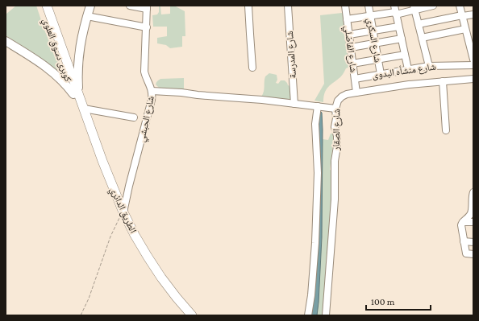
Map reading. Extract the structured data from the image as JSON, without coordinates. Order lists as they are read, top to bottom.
{
  "streets": {
    "highway": ["كوبرى دسوق العلوي", "الطريق الدائري"],
    "street": [
      "شارع السكري",
      "شارع الفاضلي",
      "شارع المدرسة",
      "شارع منشأه البدوى",
      "شارع الحبشي",
      "شارع الصقار"
    ]
  },
  "crossings": [
    ["شارع السكري", "شارع منشأه البدوى"],
    ["شارع الفاضلي", "شارع منشأه البدوى"],
    ["شارع الفاضلي", "شارع الصقار"],
    ["كوبرى دسوق العلوي", "الطريق الدائري"],
    ["شارع الحبشي", "الطريق الدائري"]
  ],
  "scale_bar": "100 m"
}
